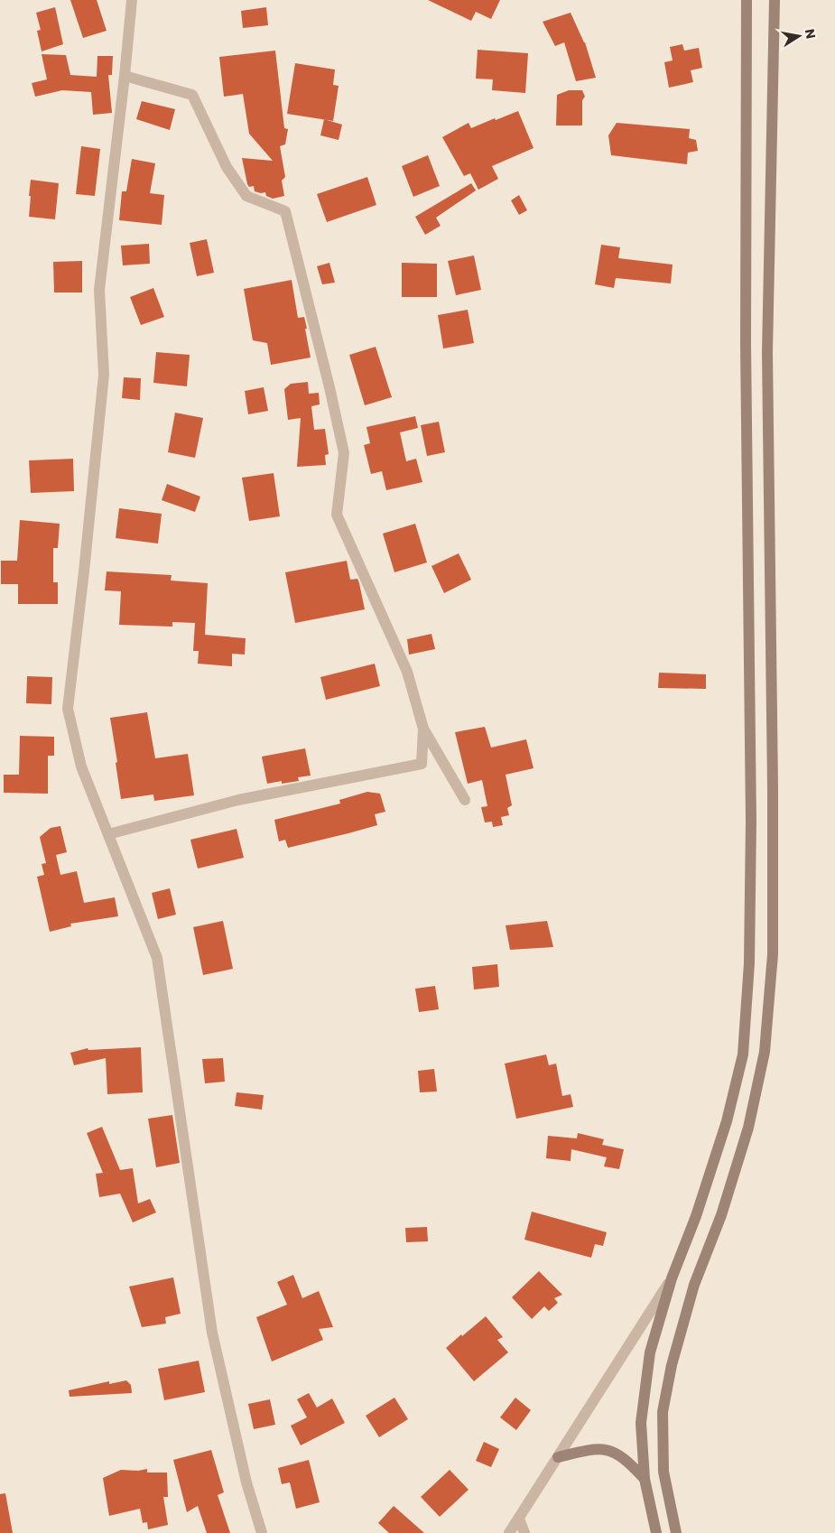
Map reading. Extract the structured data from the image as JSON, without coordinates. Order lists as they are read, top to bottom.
{
  "north": "right"
}
